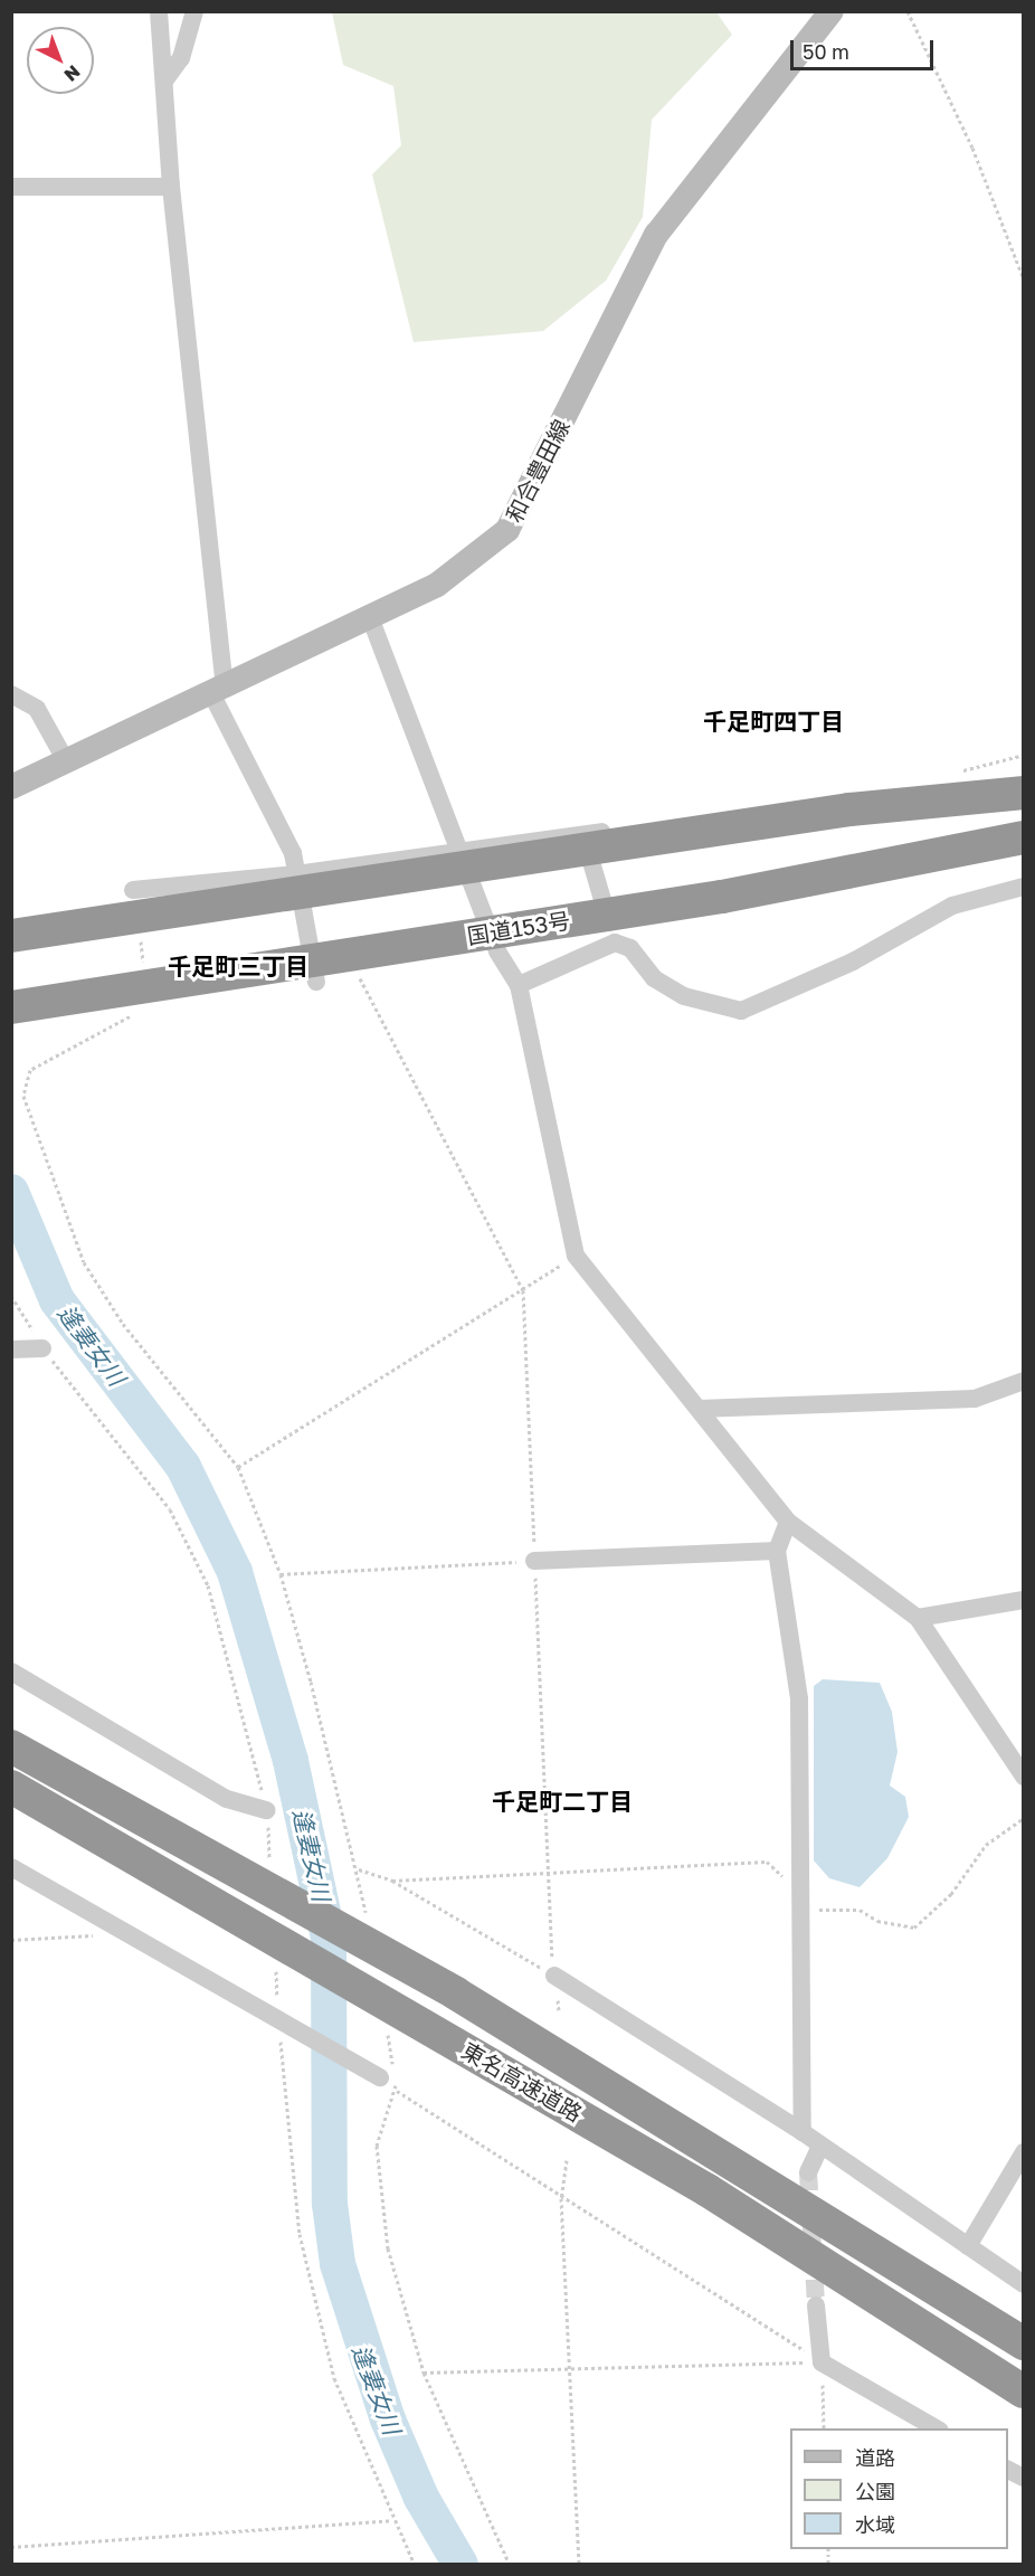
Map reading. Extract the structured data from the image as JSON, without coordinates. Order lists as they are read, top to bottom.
{
  "streets": {
    "highway": ["国道153号", "東名高速道路"],
    "main road": ["和合豊田線"]
  },
  "districts": ["千足町四丁目", "千足町三丁目", "千足町二丁目"],
  "water": ["逢妻女川"],
  "legend": ["道路", "公園", "水域"],
  "scale_bar": "50 m",
  "north": "bottom right"
}
